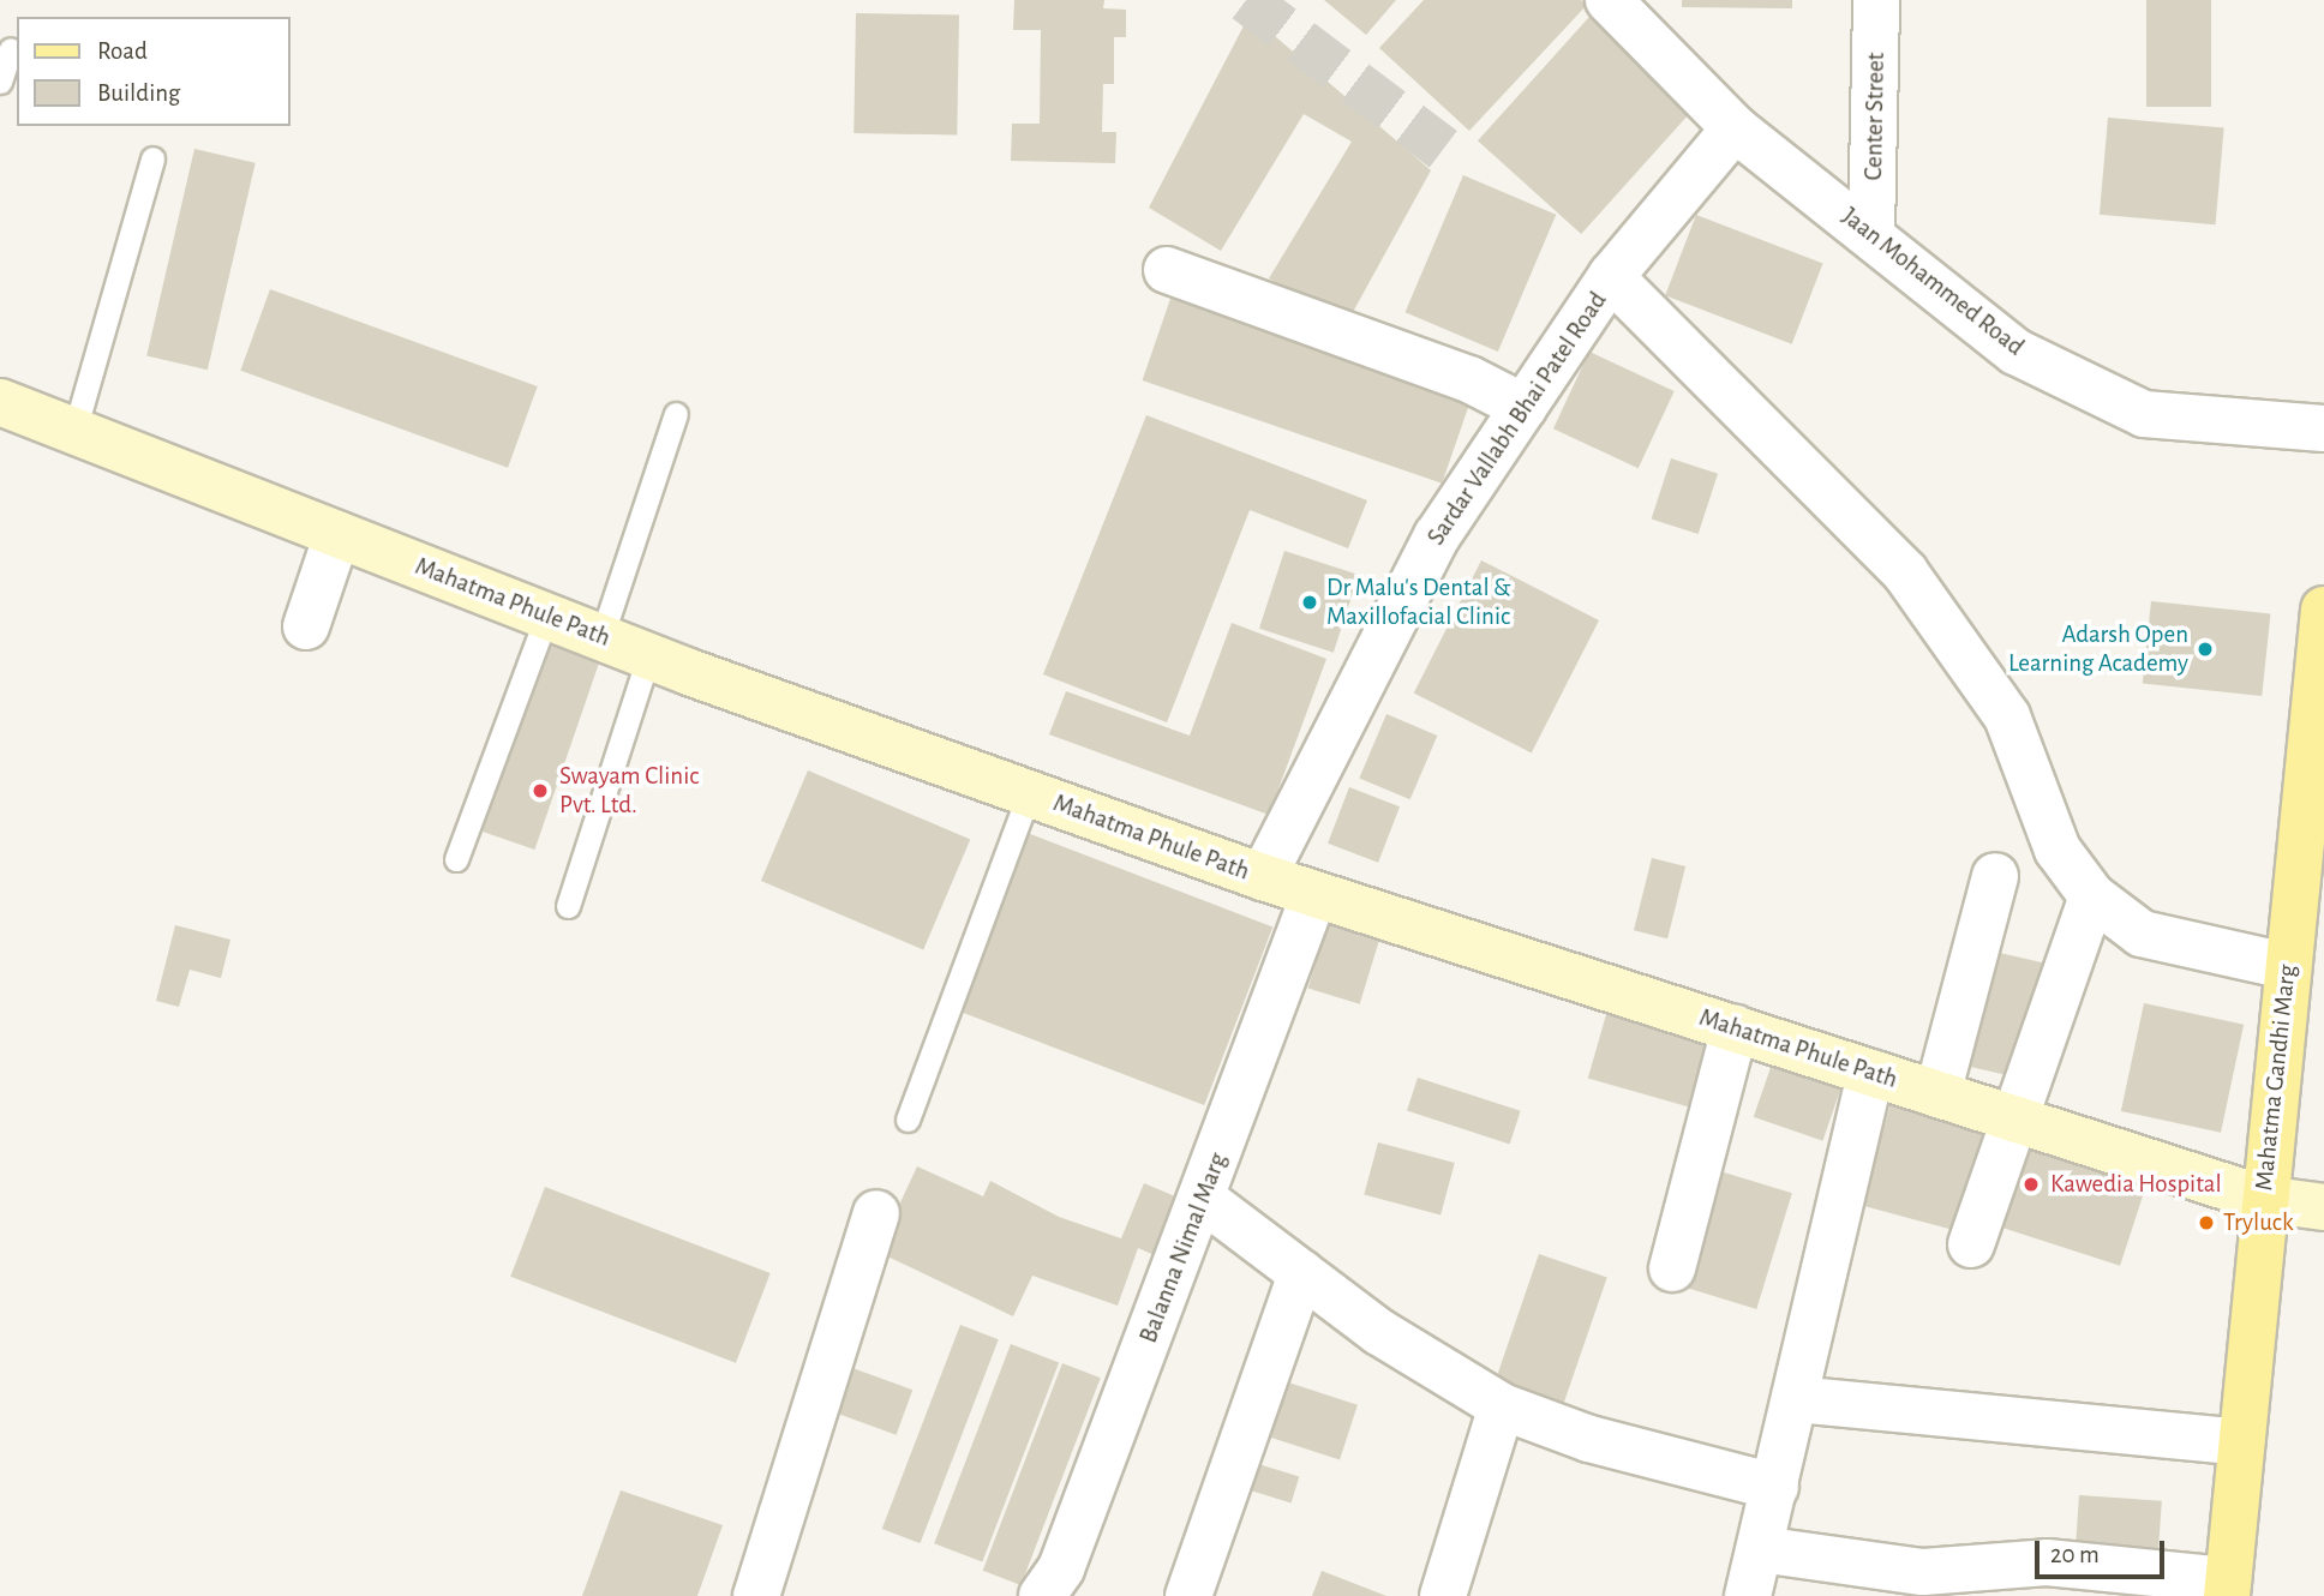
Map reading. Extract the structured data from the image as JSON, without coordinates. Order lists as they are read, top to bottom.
{
  "streets": {
    "main road": ["Mahatma Phule Path", "Mahatma Gandhi Marg"],
    "street": [
      "Center Street",
      "Jaan Mohammed Road",
      "Sardar Vallabh Bhai Patel Road",
      "Balanna Nimal Marg"
    ]
  },
  "crossings": [
    ["Center Street", "Jaan Mohammed Road"],
    ["Jaan Mohammed Road", "Sardar Vallabh Bhai Patel Road"],
    ["Sardar Vallabh Bhai Patel Road", "Mahatma Phule Path"],
    ["Mahatma Phule Path", "Mahatma Gandhi Marg"],
    ["Mahatma Phule Path", "Balanna Nimal Marg"]
  ],
  "places": [
    "Dr Malu's Dental & Maxillofacial Clinic",
    "Adarsh Open Learning Academy",
    "Swayam Clinic Pvt. Ltd.",
    "Kawedia Hospital",
    "Tryluck"
  ],
  "legend": ["Road", "Building"],
  "scale_bar": "20 m"
}
